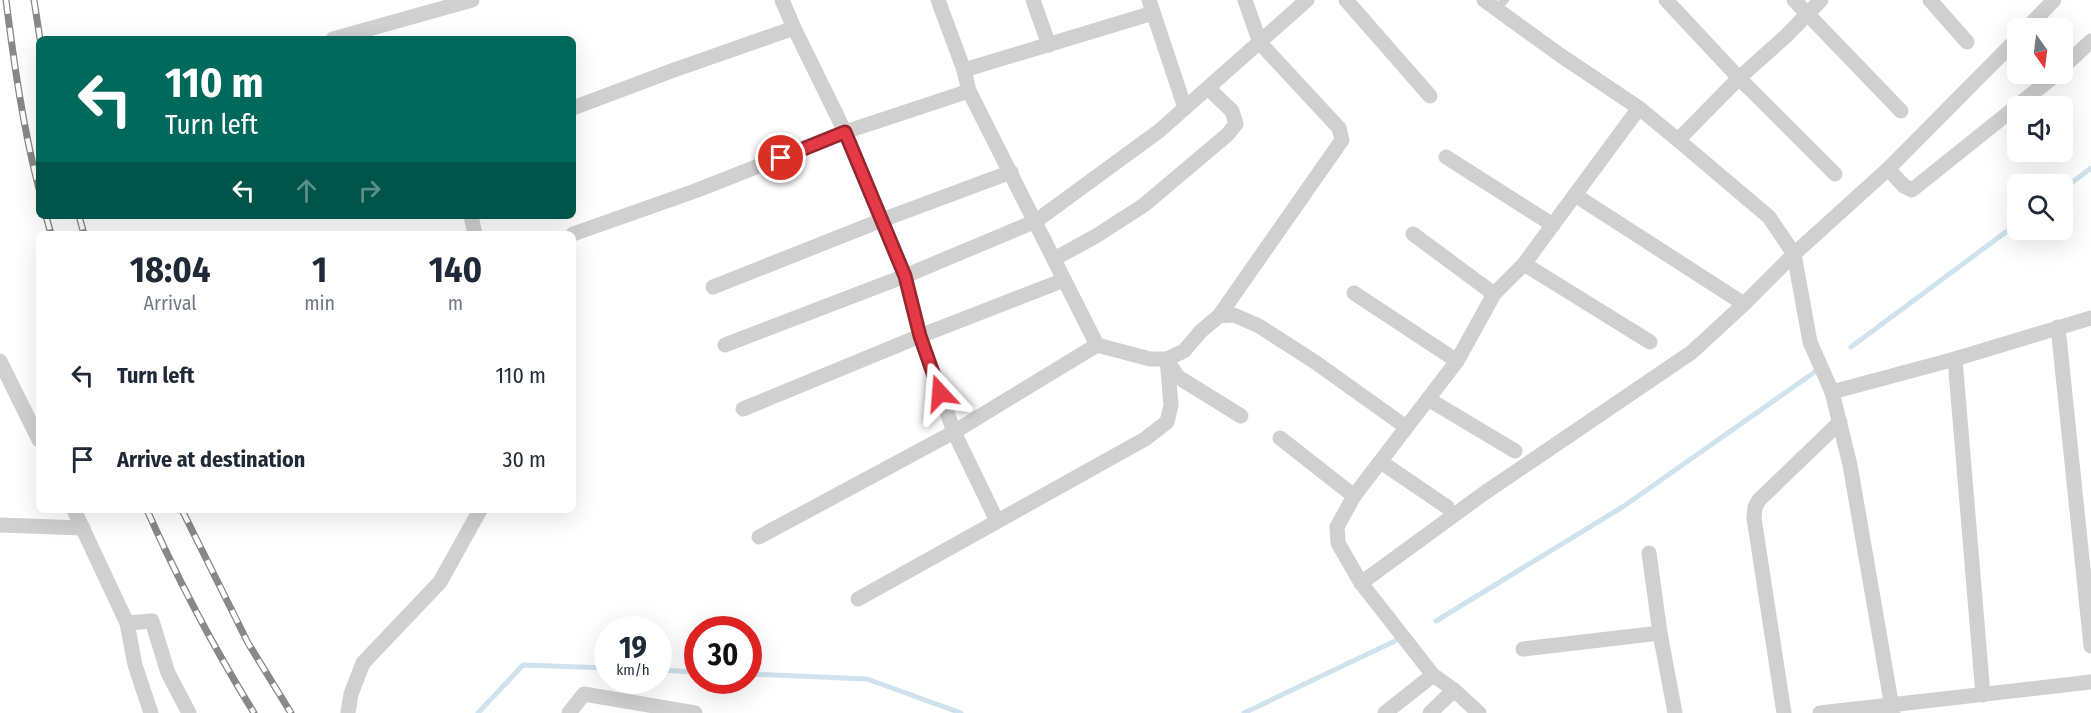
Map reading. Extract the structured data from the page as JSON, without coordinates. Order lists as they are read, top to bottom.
{
  "north": "bottom",
  "page": {
    "turn": ["110 m", "Turn left"],
    "eta": [
      "18:04",
      "Arrival",
      "1",
      "min",
      "140",
      "m"
    ],
    "list": [
      {
        "name": "Turn left",
        "value": "110 m"
      },
      {
        "name": "Arrive at destination",
        "value": "30 m"
      }
    ],
    "speed": "19 km/h",
    "limit": "30"
  }
}
